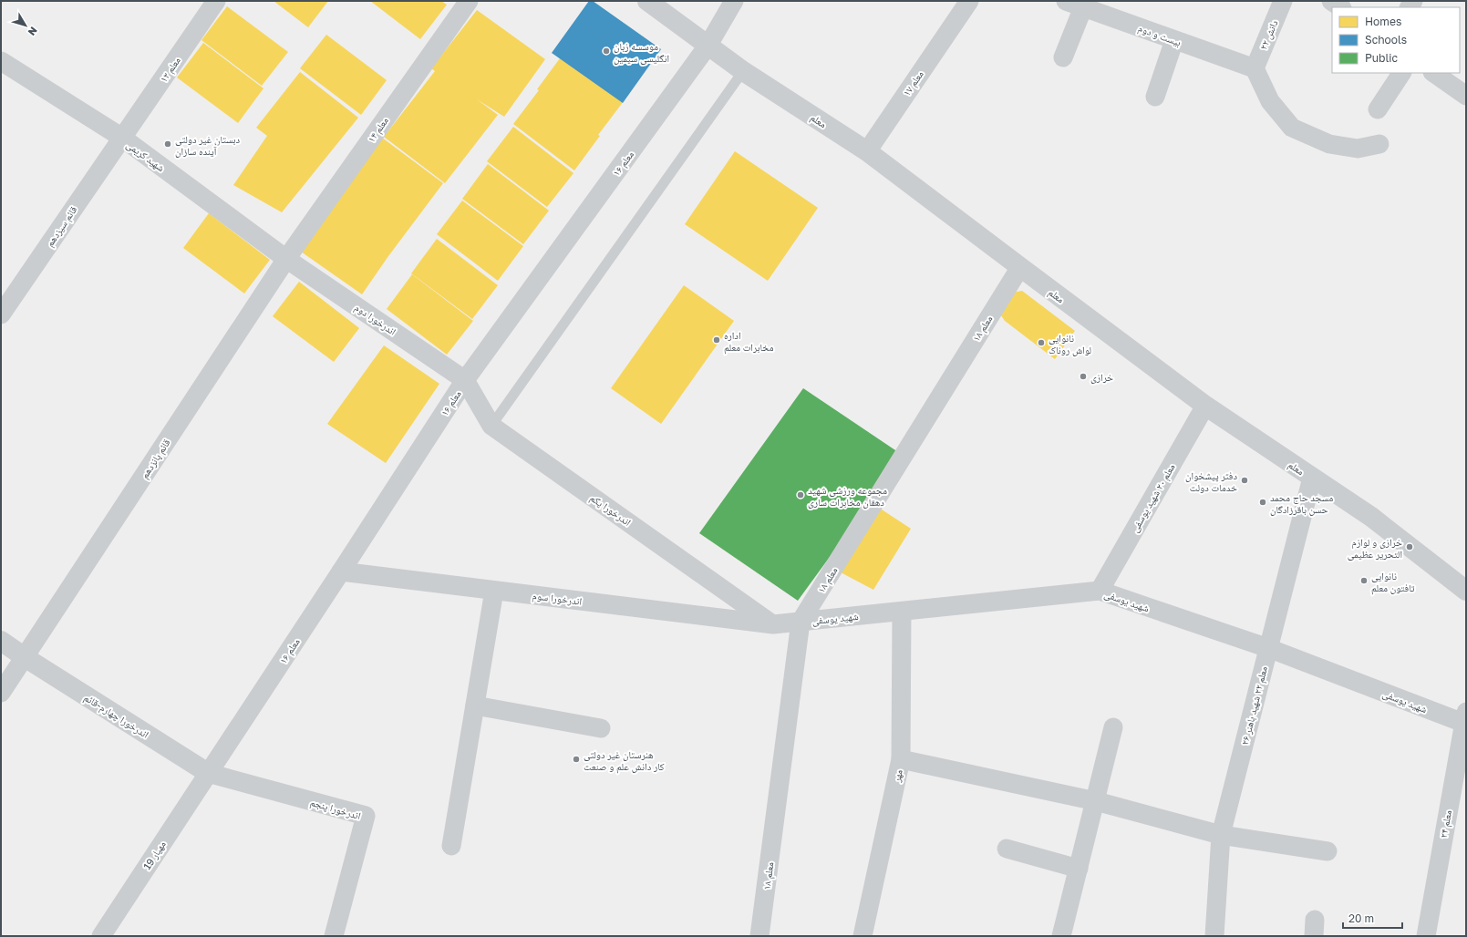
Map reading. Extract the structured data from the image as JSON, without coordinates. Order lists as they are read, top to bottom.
{
  "streets": {
    "main road": ["معلم"],
    "street": [
      "بیست و دوم",
      "دانش ۲۲",
      "معلم ١٢",
      "معلم ١٧",
      "معلم ۱۴",
      "شهید کریمی",
      "معلم ۱۶",
      "قائم سیزدهم",
      "اندرخورا دوم",
      "معلم ۱۸",
      "قائم پانزدهم",
      "معلم ۲۰ شهید یوسفی",
      "اندرخورا یکم",
      "اندرخورا سوم",
      "شهید یوسفی",
      "معلم ۲۲ شهید باهنر ۲۶",
      "اندرخورا چهارم-قائم",
      "مهر",
      "اندرخورا پنجم",
      "معلم ۲۴",
      "مهیار 19"
    ]
  },
  "crossings": [
    ["بیست و دوم", "دانش ۲۲"],
    ["معلم ١٢", "شهید کریمی"],
    ["معلم ١٢", "قائم سیزدهم"],
    ["معلم ١٧", "معلم"],
    ["معلم", "معلم ۱۶"],
    ["معلم", "معلم ۱۸"],
    ["معلم", "معلم ۲۰ شهید یوسفی"],
    ["معلم", "معلم ۲۲ شهید باهنر ۲۶"],
    ["معلم ۱۴", "شهید کریمی"],
    ["معلم ۱۴", "اندرخورا دوم"],
    ["معلم ۱۴", "قائم پانزدهم"],
    ["شهید کریمی", "قائم سیزدهم"],
    ["شهید کریمی", "اندرخورا دوم"],
    ["شهید کریمی", "قائم پانزدهم"],
    ["معلم ۱۶", "اندرخورا دوم"],
    ["معلم ۱۶", "اندرخورا یکم"],
    ["معلم ۱۶", "اندرخورا سوم"],
    ["معلم ۱۶", "اندرخورا چهارم-قائم"],
    ["معلم ۱۶", "اندرخورا پنجم"],
    ["معلم ۱۶", "مهیار 19"],
    ["اندرخورا دوم", "قائم پانزدهم"],
    ["اندرخورا دوم", "اندرخورا یکم"],
    ["معلم ۱۸", "شهید یوسفی"],
    ["قائم پانزدهم", "اندرخورا چهارم-قائم"],
    ["معلم ۲۰ شهید یوسفی", "شهید یوسفی"],
    ["اندرخورا یکم", "اندرخورا سوم"],
    ["اندرخورا یکم", "شهید یوسفی"],
    ["اندرخورا سوم", "شهید یوسفی"],
    ["شهید یوسفی", "معلم ۲۲ شهید باهنر ۲۶"],
    ["شهید یوسفی", "مهر"],
    ["شهید یوسفی", "معلم ۲۴"],
    ["اندرخورا چهارم-قائم", "اندرخورا پنجم"],
    ["اندرخورا چهارم-قائم", "مهیار 19"],
    ["اندرخورا پنجم", "مهیار 19"]
  ],
  "places": [
    "موسسه زبان انگلیسی سیمین",
    "دبستان غیر دولتی آینده سازان",
    "اداره مخابرات معلم",
    "نانوایی لواش روناک",
    "خرازی",
    "دفتر پیشخوان خدمات دولت",
    "مجموعه ورزشی شهید دهقان مخابرات ساری",
    "مسجد حاج محمد حسن باقرزادگان",
    "خرازی و لوازم التحریر عظیمی",
    "نانوایی تافتون معلم",
    "هنرستان غیر دولتی کار دانش علم و صنعت"
  ],
  "legend": ["Homes", "Schools", "Public"],
  "scale_bar": "20 m",
  "north": "bottom right"
}
